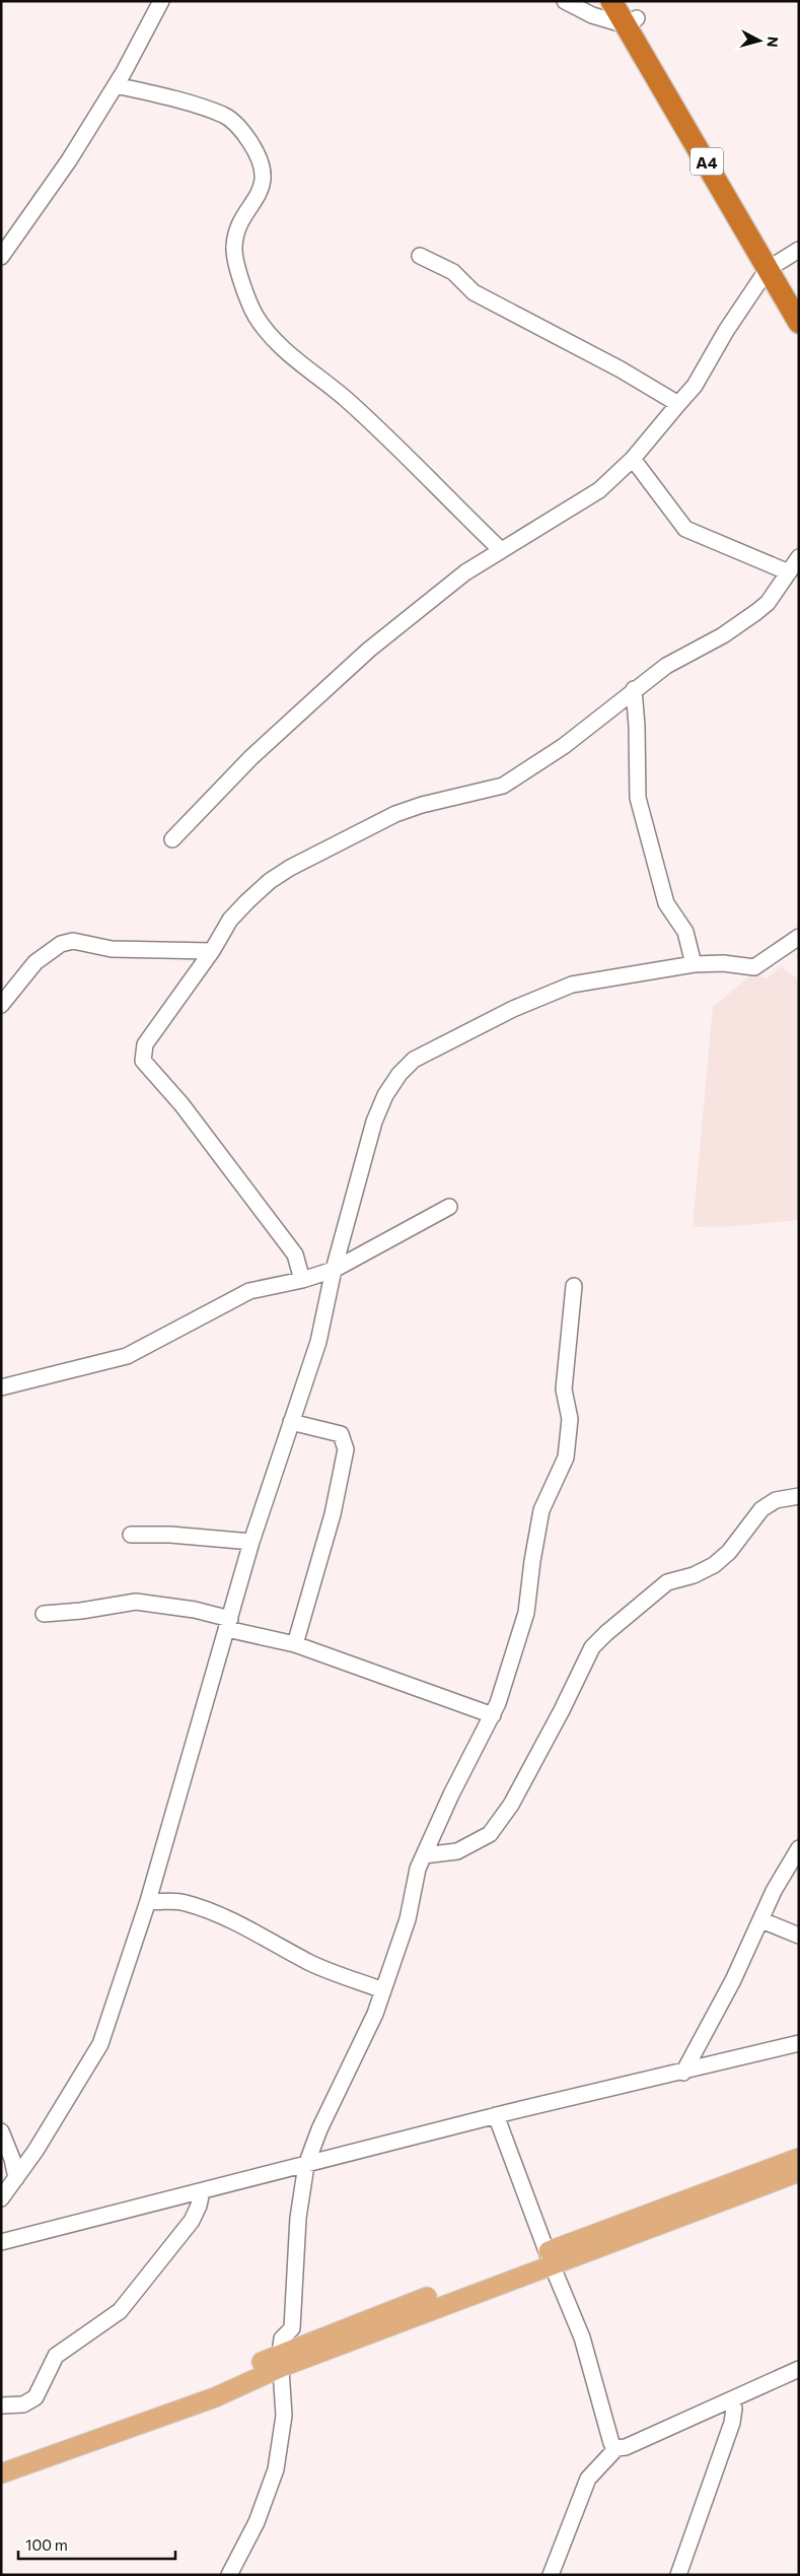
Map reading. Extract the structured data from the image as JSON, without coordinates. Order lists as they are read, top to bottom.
{
  "streets": {
    "highway": ["A4"]
  },
  "scale_bar": "100 m",
  "north": "right"
}
